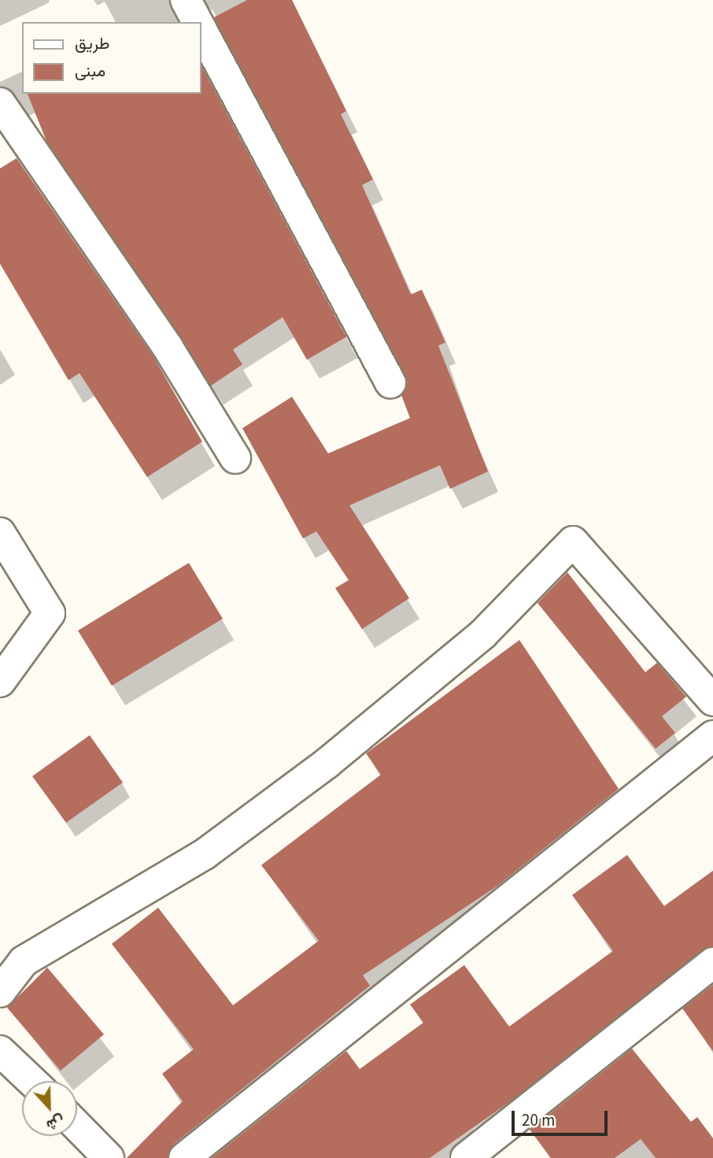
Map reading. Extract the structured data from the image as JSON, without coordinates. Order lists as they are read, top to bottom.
{
  "legend": ["طريق", "مبنى"],
  "scale_bar": "20 m",
  "north": "bottom"
}
